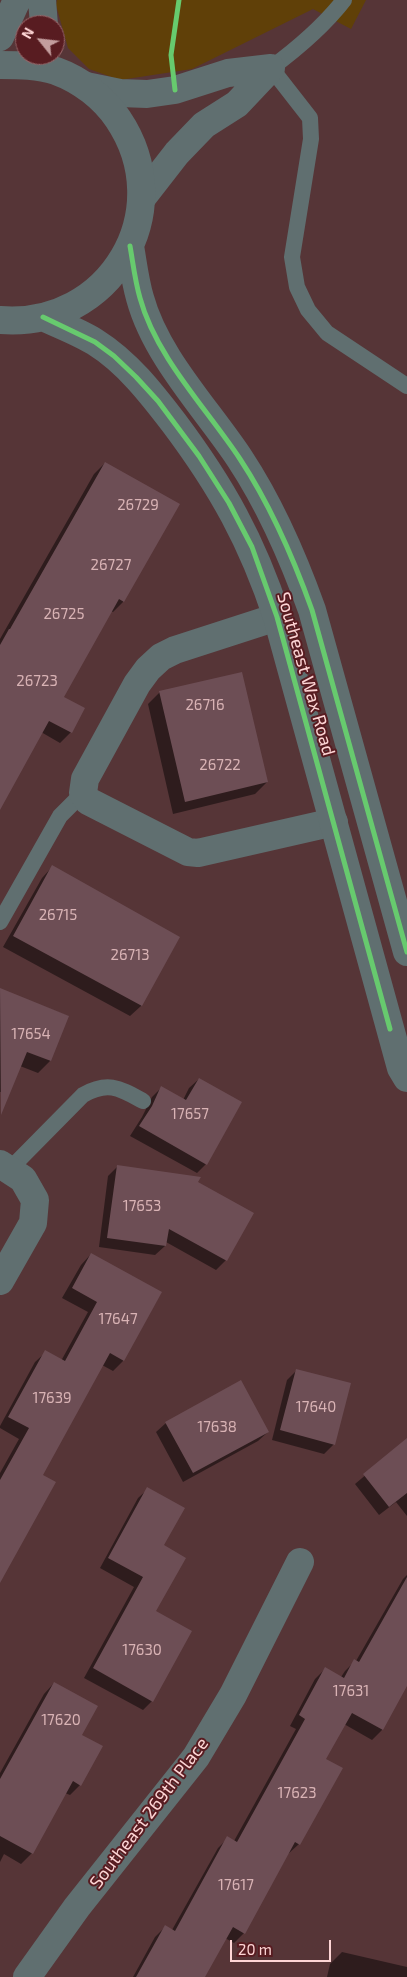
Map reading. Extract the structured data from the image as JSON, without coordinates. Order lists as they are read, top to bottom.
{
  "streets": {
    "street": ["Southeast Wax Road", "Southeast 269th Place"]
  },
  "house_numbers": [
    "26729",
    "26727",
    "26725",
    "26723",
    "26716",
    "26722",
    "26715",
    "26713",
    "17654",
    "17657",
    "17653",
    "17647",
    "17639",
    "17640",
    "17638",
    "17630",
    "17631",
    "17620",
    "17623",
    "17617"
  ],
  "scale_bar": "20 m",
  "north": "top left"
}
